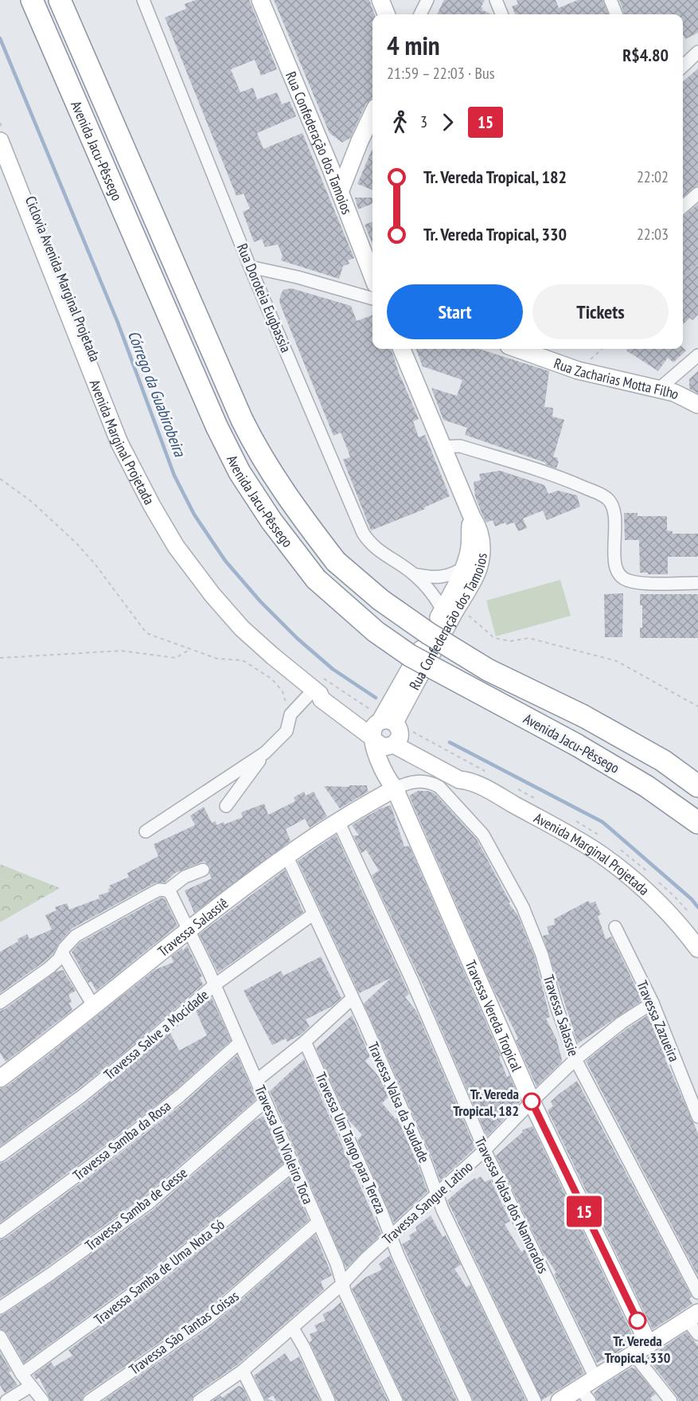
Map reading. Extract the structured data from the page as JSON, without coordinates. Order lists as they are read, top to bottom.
{
  "streets": {
    "highway": ["Avenida Jacu-Pêssego"],
    "main road": [
      "Rua Confederação dos Tamoios",
      "Rua Zacharias Motta Filho",
      "Avenida Marginal Projetada",
      "Travessa Salassiê",
      "Travessa Vereda Tropical"
    ],
    "street": [
      "Rua Doroteia Eugbassia",
      "Travessa Salassie",
      "Travessa Zazueira",
      "Travessa Salve a Mocidade",
      "Travessa Valsa da Saudade",
      "Travessa Samba da Rosa",
      "Travessa Um Tango para Tereza",
      "Travessa Um Violeiro Toca",
      "Travessa Sangue Latino",
      "Travessa Valsa dos Namorados",
      "Travessa Samba de Gesse",
      "Travessa Samba de Uma Nota Só",
      "Travessa São Tantas Coisas"
    ]
  },
  "crossings": [
    ["Rua Confederação dos Tamoios", "Rua Doroteia Eugbassia"],
    ["Rua Confederação dos Tamoios", "Avenida Marginal Projetada"],
    ["Rua Confederação dos Tamoios", "Travessa Vereda Tropical"],
    ["Avenida Marginal Projetada", "Travessa Vereda Tropical"],
    ["Travessa Salassiê", "Travessa Salassie"],
    ["Travessa Salassiê", "Travessa Vereda Tropical"],
    ["Travessa Salassiê", "Travessa Valsa da Saudade"],
    ["Travessa Salassiê", "Travessa Um Violeiro Toca"],
    ["Travessa Salassiê", "Travessa Valsa dos Namorados"],
    ["Travessa Salassie", "Travessa Vereda Tropical"],
    ["Travessa Salassie", "Travessa Sangue Latino"],
    ["Travessa Vereda Tropical", "Travessa Sangue Latino"],
    ["Travessa Zazueira", "Travessa Sangue Latino"],
    ["Travessa Salve a Mocidade", "Travessa Valsa da Saudade"],
    ["Travessa Salve a Mocidade", "Travessa Um Violeiro Toca"],
    ["Travessa Valsa da Saudade", "Travessa Sangue Latino"],
    ["Travessa Samba da Rosa", "Travessa Um Violeiro Toca"],
    ["Travessa Um Tango para Tereza", "Travessa Sangue Latino"],
    ["Travessa Um Violeiro Toca", "Travessa Sangue Latino"],
    ["Travessa Um Violeiro Toca", "Travessa Samba de Gesse"],
    ["Travessa Um Violeiro Toca", "Travessa Samba de Uma Nota Só"],
    ["Travessa Um Violeiro Toca", "Travessa São Tantas Coisas"],
    ["Travessa Sangue Latino", "Travessa Valsa dos Namorados"]
  ],
  "water": ["Córrego da Guabirobeira"],
  "places": ["Tr. Vereda Tropical, 182", "Tr. Vereda Tropical, 330"],
  "lines": ["bus line 15"],
  "page": {
    "on_map": "15",
    "heading": ["4 min", "21:59 – 22:03 · Bus", "R$4.80"],
    "legs": ["3", "15"],
    "list": [
      {
        "name": "Tr. Vereda Tropical, 182",
        "value": "22:02"
      },
      {
        "name": "Tr. Vereda Tropical, 330",
        "value": "22:03"
      }
    ],
    "buttons": ["Start", "Tickets"]
  }
}
